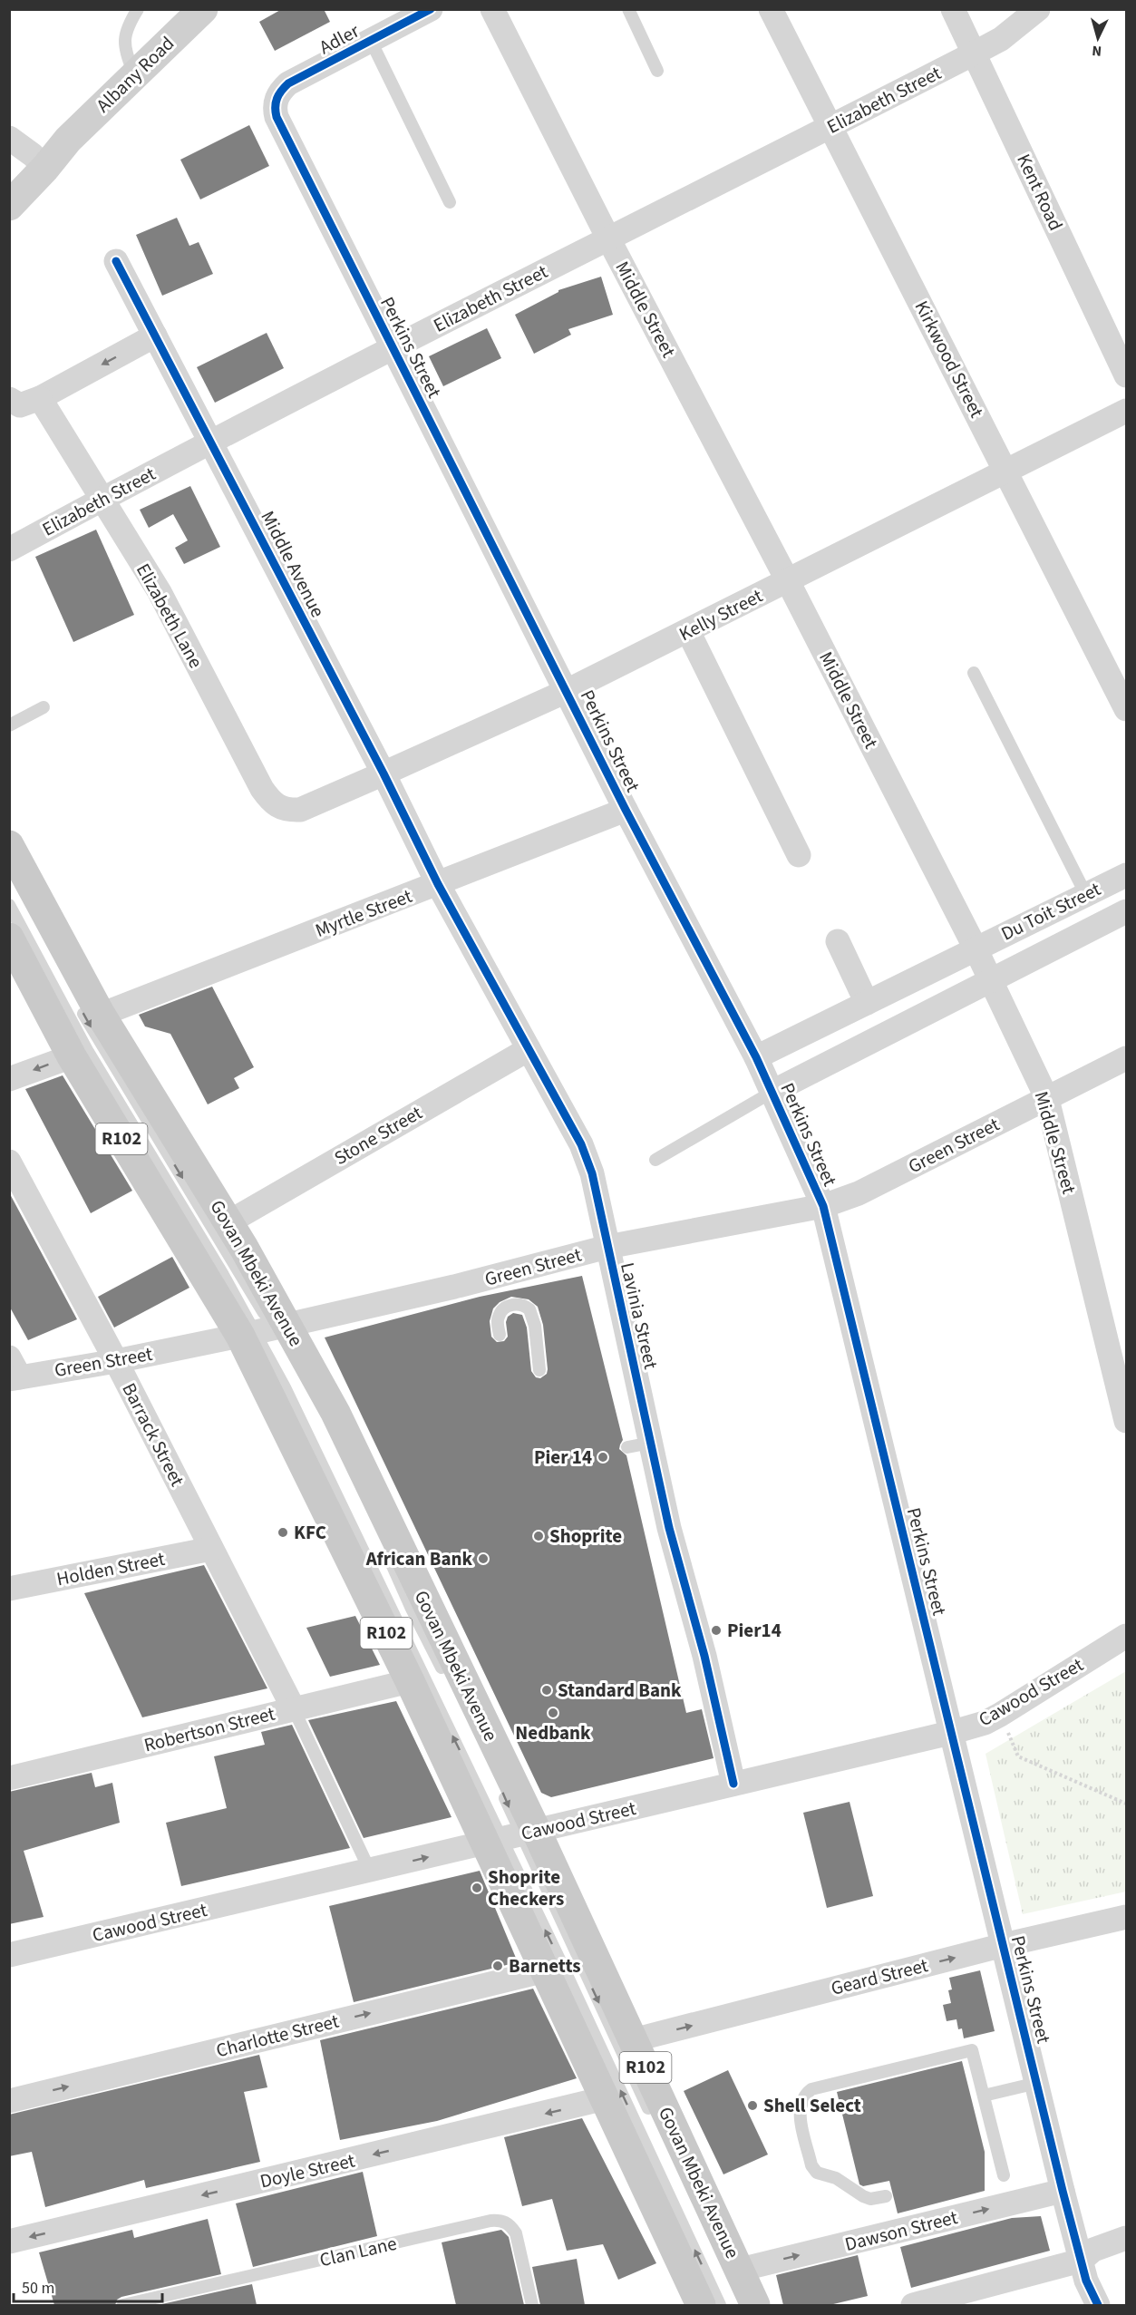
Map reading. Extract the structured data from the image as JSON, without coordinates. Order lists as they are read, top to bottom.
{
  "streets": {
    "main road": ["Albany Road", "R102", "Govan Mbeki Avenue"],
    "street": [
      "Adler",
      "Elizabeth Street",
      "Kent Road",
      "Middle Street",
      "Perkins Street",
      "Kirkwood Street",
      "Middle Avenue",
      "Kelly Street",
      "Elizabeth Lane",
      "Du Toit Street",
      "Myrtle Street",
      "Stone Street",
      "Green Street",
      "Lavinia Street",
      "Barrack Street",
      "Holden Street",
      "Cawood Street",
      "Robertson Street",
      "Geard Street",
      "Charlotte Street",
      "Doyle Street",
      "Dawson Street"
    ],
    "lane": ["Clan Lane"]
  },
  "crossings": [
    ["Adler", "Perkins Street"],
    ["Elizabeth Street", "Kent Road"],
    ["Elizabeth Street", "Middle Street"],
    ["Elizabeth Street", "Perkins Street"],
    ["Elizabeth Street", "Kirkwood Street"],
    ["Elizabeth Street", "Middle Avenue"],
    ["Elizabeth Street", "Elizabeth Lane"],
    ["Middle Street", "Kelly Street"],
    ["Middle Street", "Du Toit Street"],
    ["Middle Street", "Green Street"],
    ["Perkins Street", "Kelly Street"],
    ["Perkins Street", "Du Toit Street"],
    ["Perkins Street", "Myrtle Street"],
    ["Perkins Street", "Green Street"],
    ["Perkins Street", "Cawood Street"],
    ["Perkins Street", "Geard Street"],
    ["Perkins Street", "Dawson Street"],
    ["Kirkwood Street", "Kelly Street"],
    ["Middle Avenue", "Kelly Street"],
    ["Middle Avenue", "Myrtle Street"],
    ["Middle Avenue", "Lavinia Street"],
    ["Kelly Street", "Elizabeth Lane"],
    ["Myrtle Street", "Govan Mbeki Avenue"],
    ["Myrtle Street", "Lavinia Street"],
    ["Stone Street", "Govan Mbeki Avenue"],
    ["Stone Street", "Lavinia Street"],
    ["Green Street", "Govan Mbeki Avenue"],
    ["Green Street", "Lavinia Street"],
    ["Green Street", "Barrack Street"],
    ["Govan Mbeki Avenue", "Cawood Street"],
    ["Govan Mbeki Avenue", "Robertson Street"],
    ["Govan Mbeki Avenue", "Geard Street"],
    ["Govan Mbeki Avenue", "Charlotte Street"],
    ["Govan Mbeki Avenue", "Doyle Street"],
    ["Govan Mbeki Avenue", "Dawson Street"],
    ["Lavinia Street", "Cawood Street"],
    ["Barrack Street", "Holden Street"],
    ["Barrack Street", "Robertson Street"]
  ],
  "one_way": ["Geard Street", "Charlotte Street", "Doyle Street"],
  "places": [
    "Pier 14",
    "KFC",
    "Shoprite",
    "African Bank",
    "Pier14",
    "Standard Bank",
    "Nedbank",
    "Shoprite Checkers",
    "Barnetts",
    "Shell Select"
  ],
  "scale_bar": "50 m",
  "north": "bottom"
}
